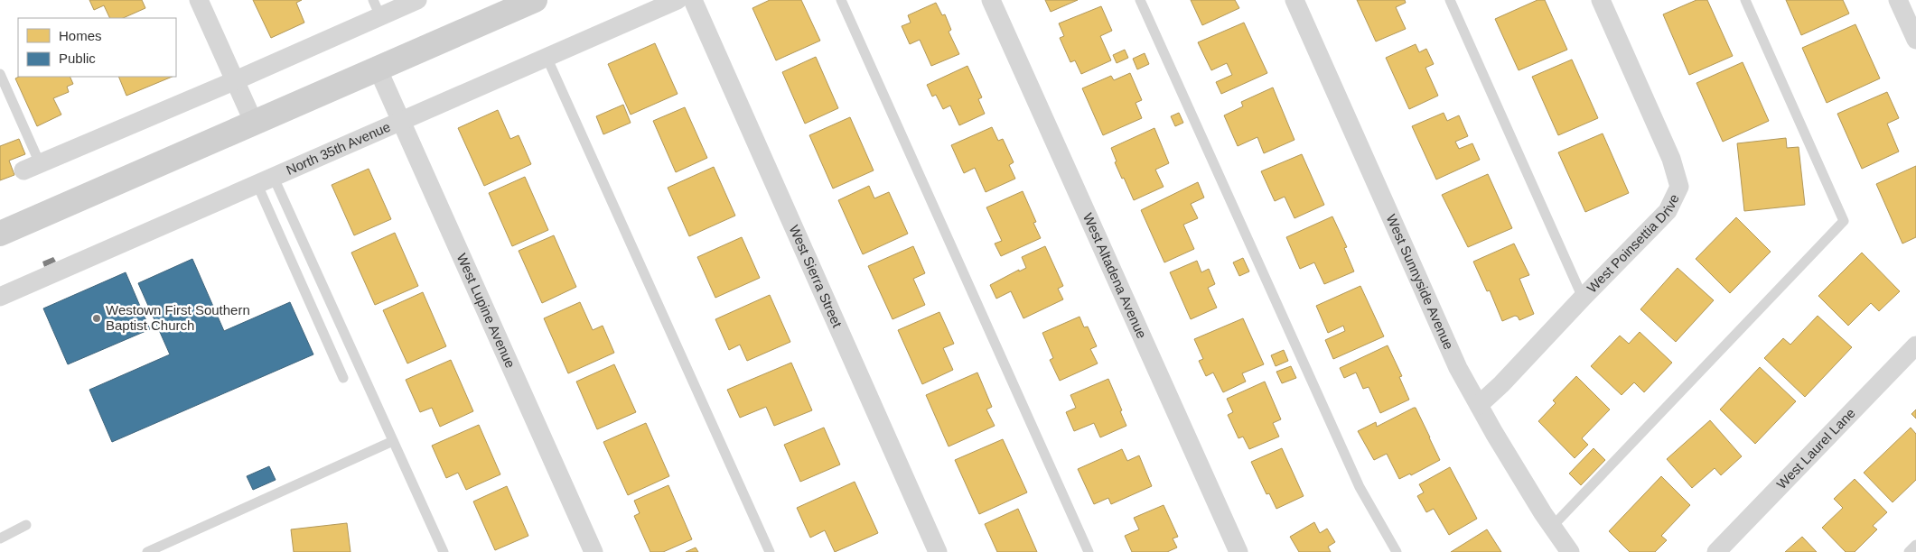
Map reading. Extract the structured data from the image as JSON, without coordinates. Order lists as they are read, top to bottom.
{
  "streets": {
    "street": [
      "North 35th Avenue",
      "West Poinsettia Drive",
      "West Sierra Street",
      "West Altadena Avenue",
      "West Sunnyside Avenue",
      "West Lupine Avenue",
      "West Laurel Lane"
    ]
  },
  "crossings": [
    ["North 35th Avenue", "West Lupine Avenue"],
    ["West Poinsettia Drive", "West Sunnyside Avenue"]
  ],
  "places": ["Westown First Southern Baptist Church"],
  "legend": ["Homes", "Public"]
}
